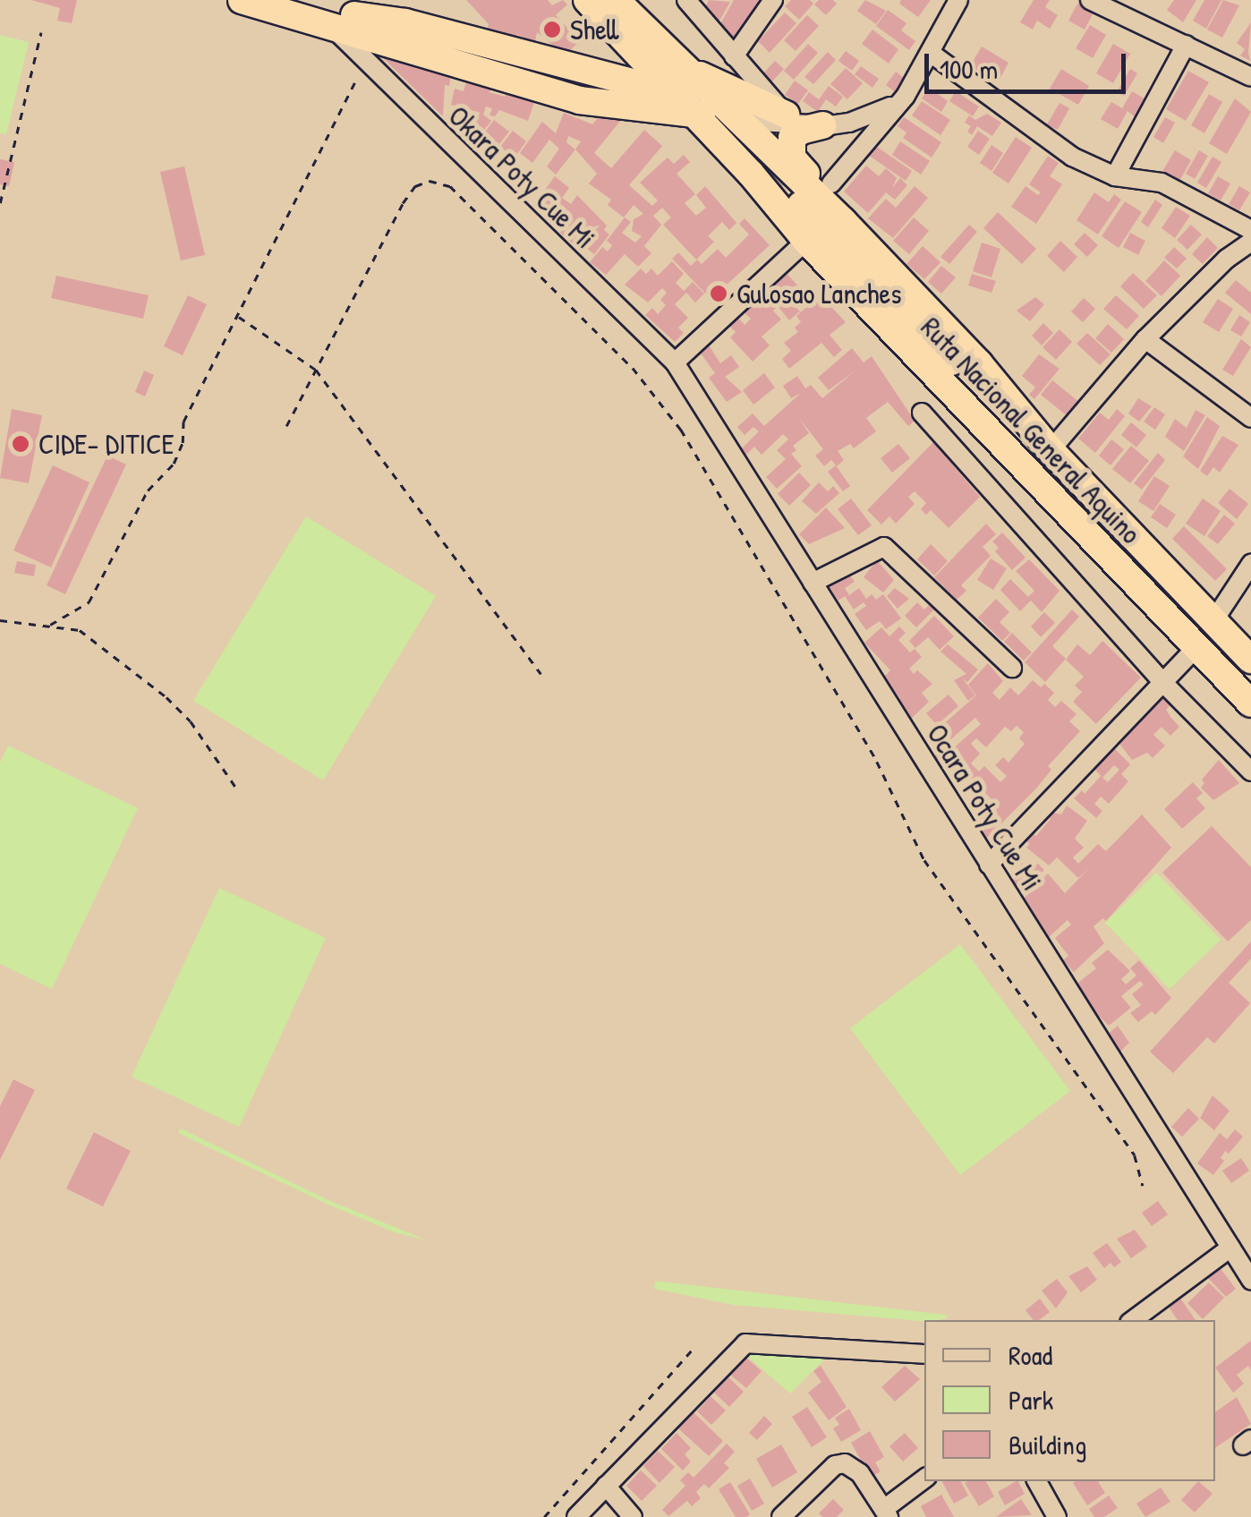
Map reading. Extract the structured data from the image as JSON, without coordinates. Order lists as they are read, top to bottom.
{
  "streets": {
    "highway": ["Ruta Nacional General Aquino"],
    "street": ["Okara Poty Cue Mi", "Ocara Poty Cue Mi"]
  },
  "crossings": [
    ["Okara Poty Cue Mi", "Ocara Poty Cue Mi"]
  ],
  "places": ["Shell", "Gulosao Lanches", "CIDE- DITICE"],
  "legend": ["Road", "Park", "Building"],
  "scale_bar": "100 m"
}
